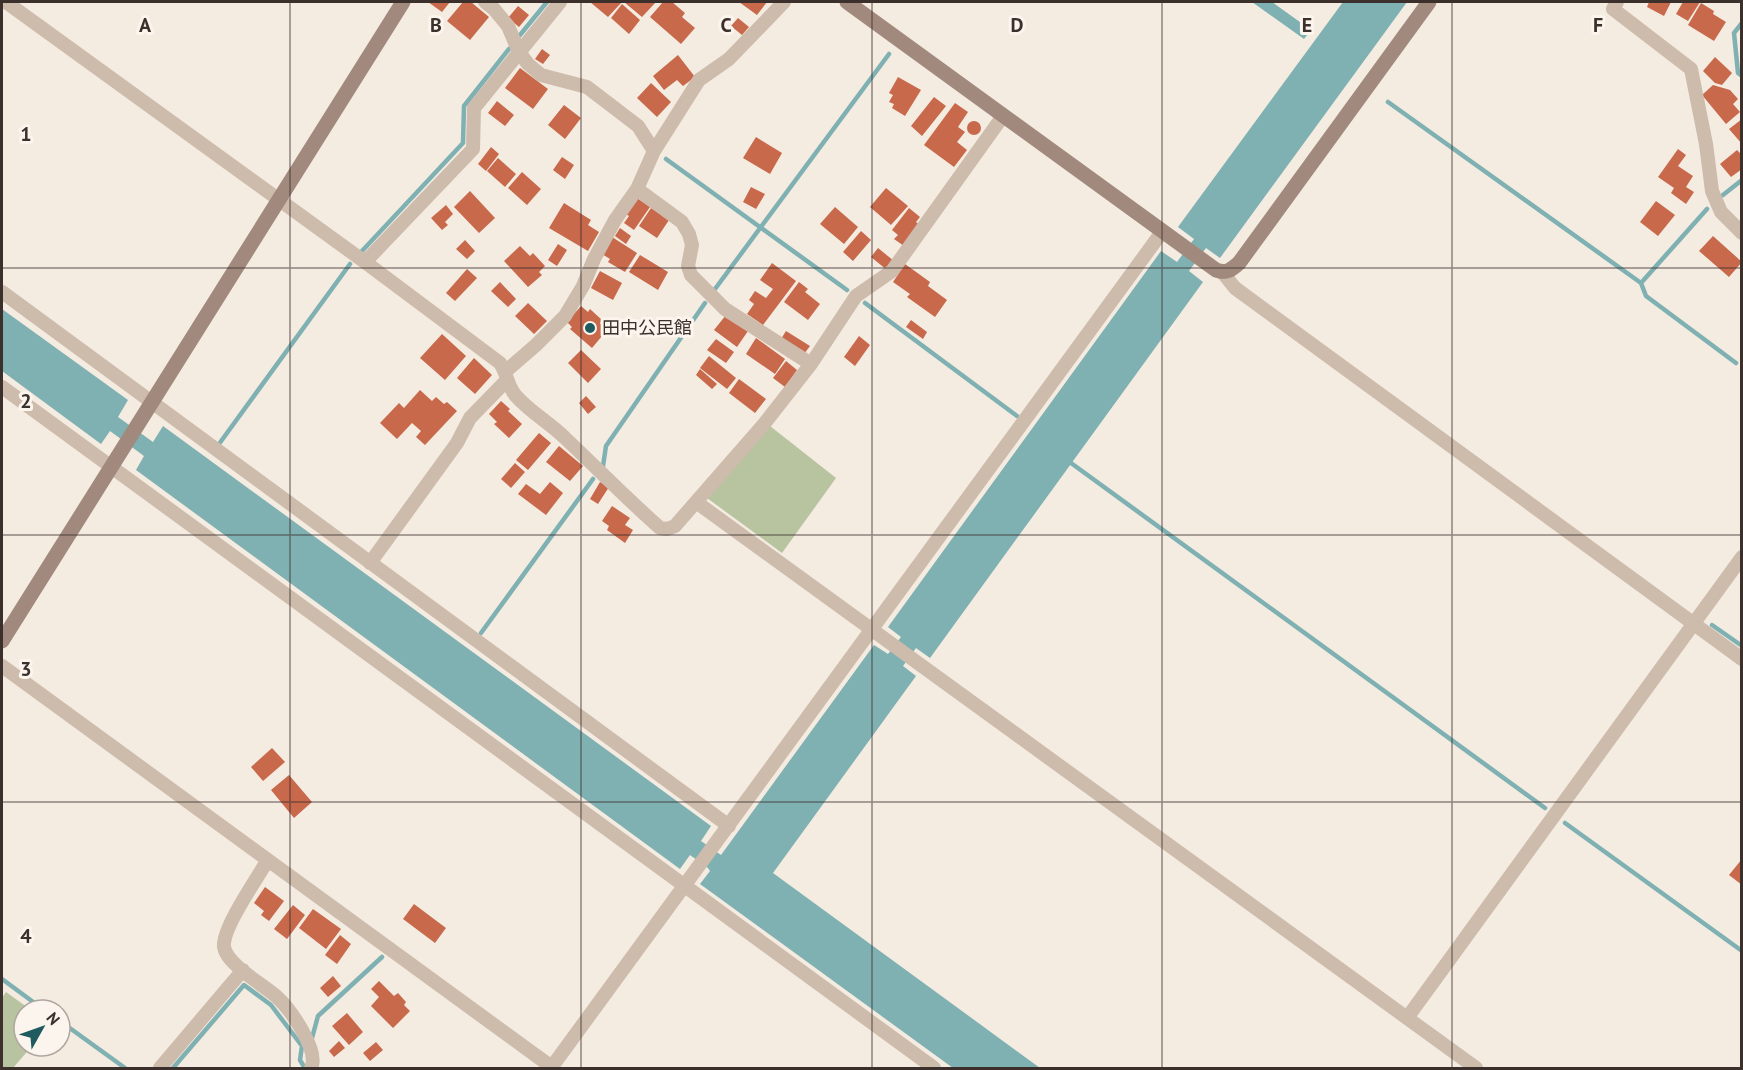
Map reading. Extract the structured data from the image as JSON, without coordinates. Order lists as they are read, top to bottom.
{
  "places": ["田中公民館"],
  "north": "top right",
  "grid": {
    "columns": [
      "A",
      "B",
      "C",
      "D",
      "E",
      "F"
    ],
    "rows": [
      "1",
      "2",
      "3",
      "4"
    ]
  }
}
